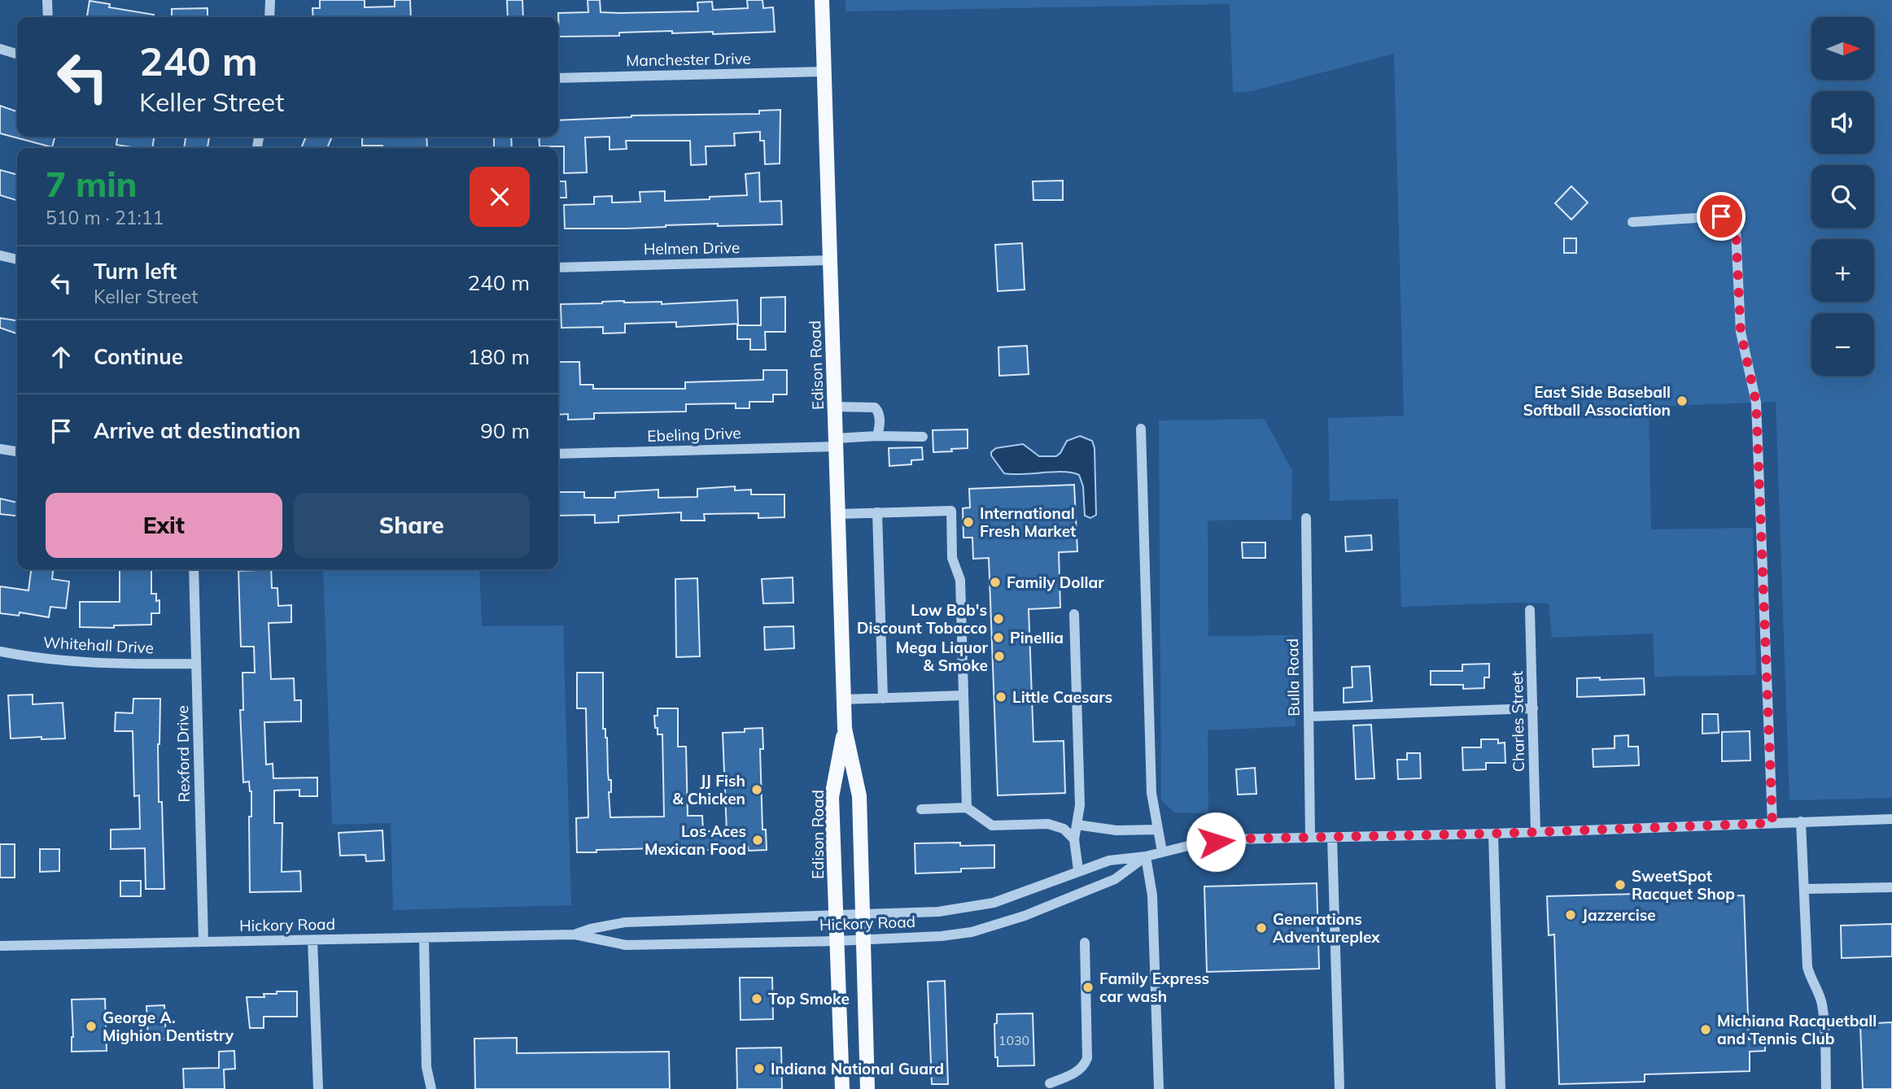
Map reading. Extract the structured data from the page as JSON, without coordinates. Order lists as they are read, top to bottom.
{
  "streets": {
    "main road": ["Edison Road"],
    "street": [
      "Manchester Drive",
      "Helmen Drive",
      "Ebeling Drive",
      "Whitehall Drive",
      "Bulla Road",
      "Charles Street",
      "Rexford Drive",
      "Hickory Road"
    ]
  },
  "crossings": [
    ["Manchester Drive", "Edison Road"],
    ["Helmen Drive", "Edison Road"],
    ["Edison Road", "Ebeling Drive"],
    ["Edison Road", "Hickory Road"],
    ["Whitehall Drive", "Rexford Drive"],
    ["Bulla Road", "Hickory Road"],
    ["Charles Street", "Hickory Road"],
    ["Rexford Drive", "Hickory Road"]
  ],
  "places": [
    "East Side Baseball Softball Association",
    "International Fresh Market",
    "Family Dollar",
    "Low Bob's Discount Tobacco",
    "Pinellia",
    "Mega Liquor & Smoke",
    "Little Caesars",
    "JJ Fish & Chicken",
    "Los Aces Mexican Food",
    "SweetSpot Racquet Shop",
    "Jazzercise",
    "Generations Adventureplex",
    "Family Express car wash",
    "Top Smoke",
    "George A. Mighion Dentistry",
    "Michiana Racquetball and Tennis Club",
    "Indiana National Guard"
  ],
  "house_numbers": ["1030"],
  "north": "right",
  "page": {
    "map_buttons": ["+", "−"],
    "turn": ["240 m", "Keller Street"],
    "heading": ["7 min", "510 m · 21:11"],
    "list": [
      {
        "name": "Turn left",
        "note": "Keller Street",
        "value": "240 m"
      },
      {
        "name": "Continue",
        "value": "180 m"
      },
      {
        "name": "Arrive at destination",
        "value": "90 m"
      }
    ],
    "buttons": ["Exit", "Share"]
  }
}
